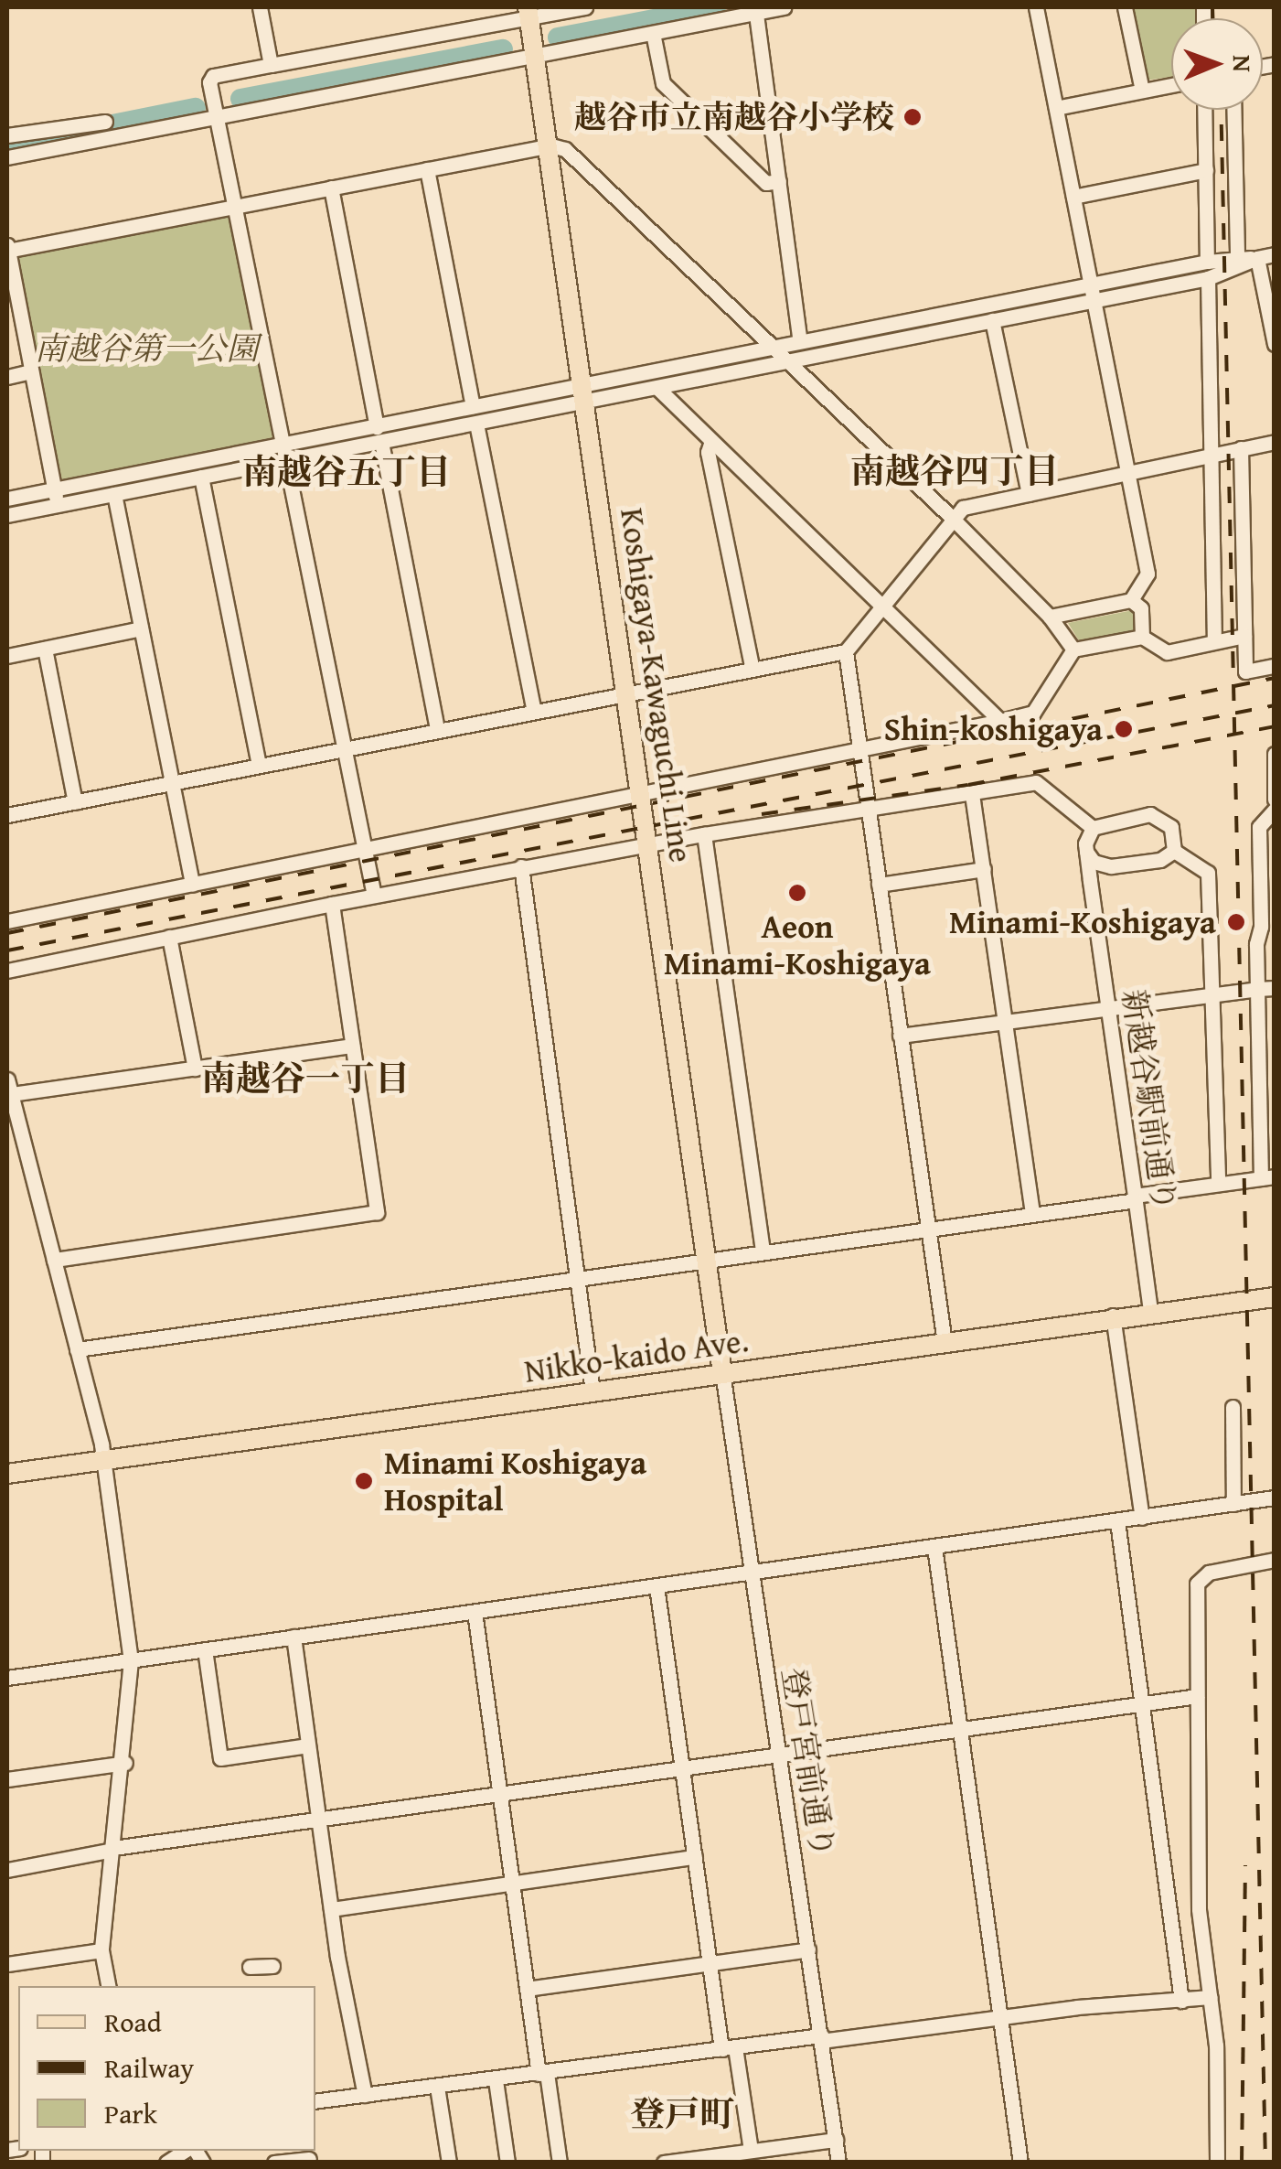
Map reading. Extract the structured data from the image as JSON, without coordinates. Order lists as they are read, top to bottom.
{
  "streets": {
    "main road": ["Koshigaya-Kawaguchi Line", "Nikko-kaido Ave."],
    "street": ["新越谷駅前通り", "登戸宮前通り"]
  },
  "crossings": [
    ["Koshigaya-Kawaguchi Line", "Nikko-kaido Ave."],
    ["Koshigaya-Kawaguchi Line", "登戸宮前通り"],
    ["新越谷駅前通り", "Nikko-kaido Ave."],
    ["Nikko-kaido Ave.", "登戸宮前通り"]
  ],
  "districts": [
    "南越谷四丁目",
    "南越谷五丁目",
    "南越谷一丁目",
    "登戸町"
  ],
  "parks": ["南越谷第一公園"],
  "places": [
    "越谷市立南越谷小学校",
    "Shin-koshigaya",
    "Aeon Minami-Koshigaya",
    "Minami-Koshigaya",
    "Minami Koshigaya Hospital"
  ],
  "legend": ["Road", "Railway", "Park"],
  "north": "right"
}
